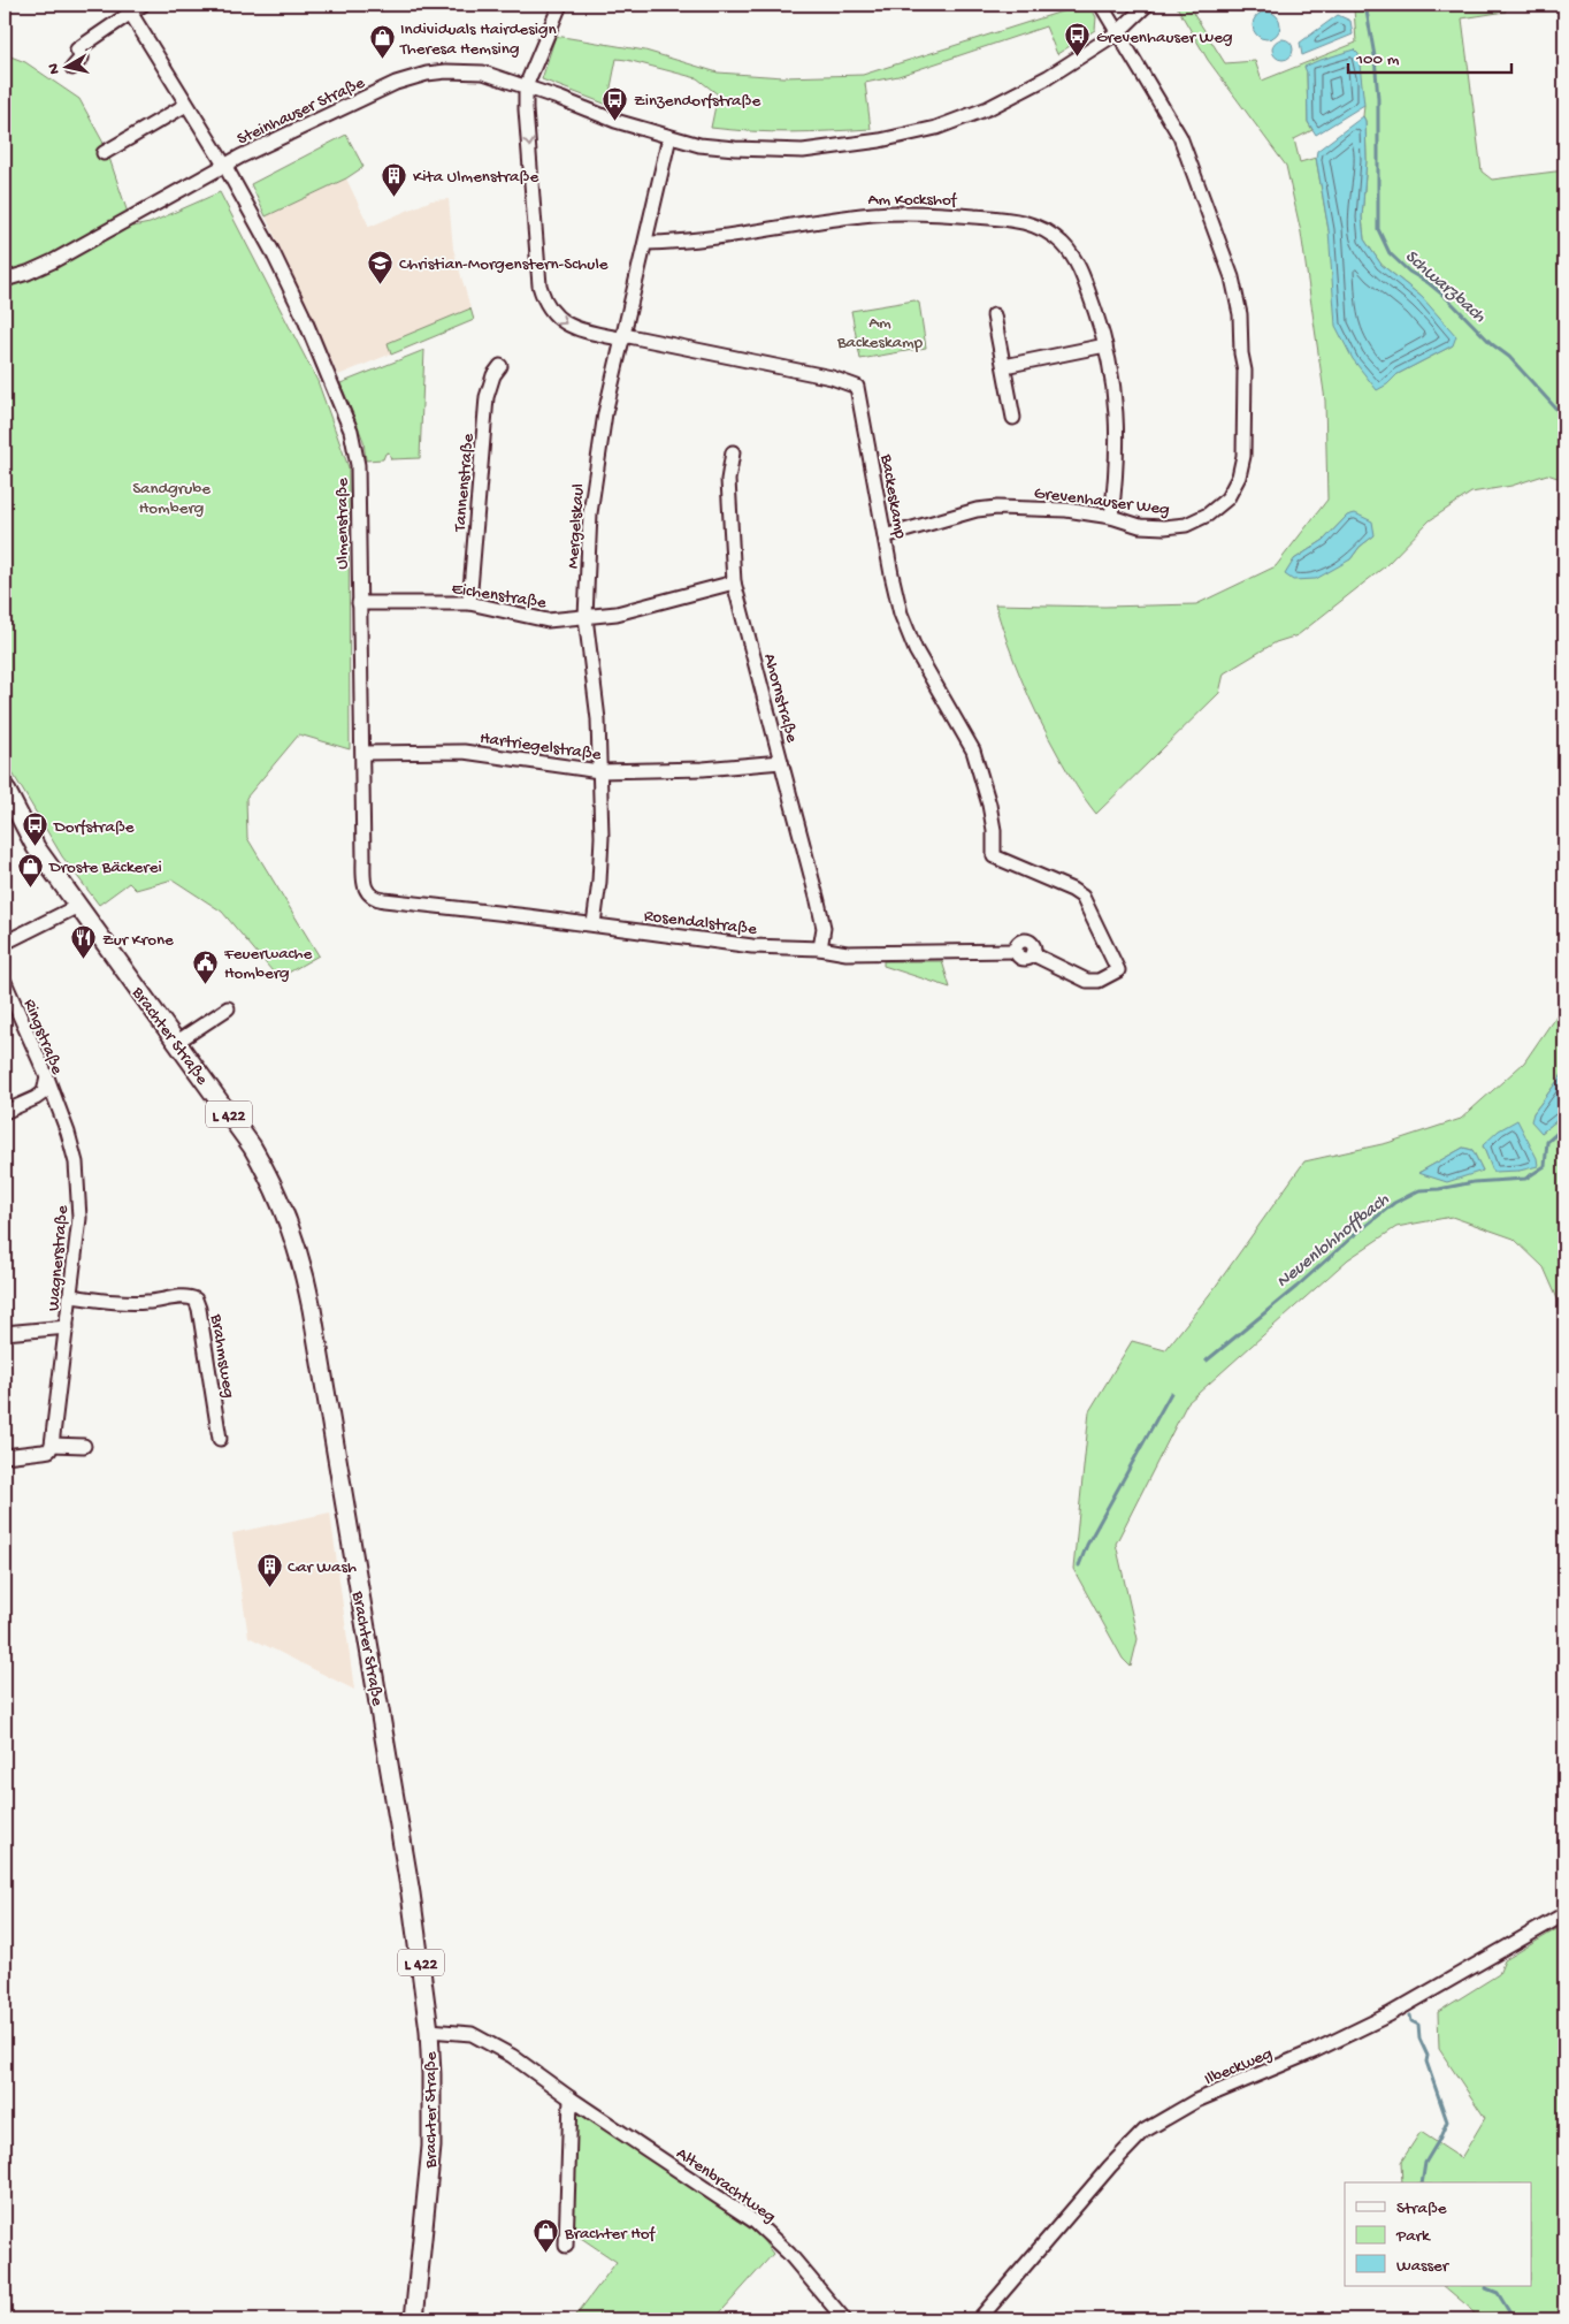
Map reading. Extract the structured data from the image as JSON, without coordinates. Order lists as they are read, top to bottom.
{
  "streets": {
    "main road": ["Brachter Straße", "L 422"],
    "street": [
      "Steinhauser Straße",
      "Am Kockshof",
      "Tannenstraße",
      "Backeskamp",
      "Grevenhauser Weg",
      "Ulmenstraße",
      "Mergelskaul",
      "Eichenstraße",
      "Ahornstraße",
      "Hartriegelstraße",
      "Rosendalstraße",
      "Ringstraße",
      "Wagnerstraße",
      "Brahmsweg",
      "Ilbeckweg",
      "Altenbrachtweg"
    ]
  },
  "crossings": [
    ["Steinhauser Straße", "Grevenhauser Weg"],
    ["Steinhauser Straße", "Ulmenstraße"],
    ["Steinhauser Straße", "Mergelskaul"],
    ["Am Kockshof", "Grevenhauser Weg"],
    ["Am Kockshof", "Mergelskaul"],
    ["Tannenstraße", "Eichenstraße"],
    ["Backeskamp", "Grevenhauser Weg"],
    ["Backeskamp", "Mergelskaul"],
    ["Backeskamp", "Rosendalstraße"],
    ["Ulmenstraße", "Eichenstraße"],
    ["Ulmenstraße", "Hartriegelstraße"],
    ["Ulmenstraße", "Rosendalstraße"],
    ["Mergelskaul", "Eichenstraße"],
    ["Mergelskaul", "Hartriegelstraße"],
    ["Mergelskaul", "Rosendalstraße"],
    ["Eichenstraße", "Ahornstraße"],
    ["Ahornstraße", "Hartriegelstraße"],
    ["Ahornstraße", "Rosendalstraße"],
    ["Brachter Straße", "L 422"],
    ["Brachter Straße", "Altenbrachtweg"],
    ["Ringstraße", "Wagnerstraße"],
    ["Wagnerstraße", "Brahmsweg"]
  ],
  "water": ["Schwarzbach", "Neuenlohhoffbach"],
  "parks": ["Am Backeskamp", "Sandgrube Homberg"],
  "places": {
    "bus stop": ["Grevenhauser Weg", "Zinzendorfstraße", "Dorfstraße"],
    "shop": ["Individuals Hairdesign Theresa Hemsing", "Droste Bäckerei", "Brachter Hof"],
    "building": ["Kita Ulmenstraße", "Car Wash"],
    "school or university": ["Christian-Morgenstern-Schule"],
    "restaurant": ["Zur Krone"],
    "public building": ["Feuerwache Homberg"]
  },
  "legend": ["Straße", "Park", "Wasser"],
  "scale_bar": "100 m",
  "north": "left"
}
